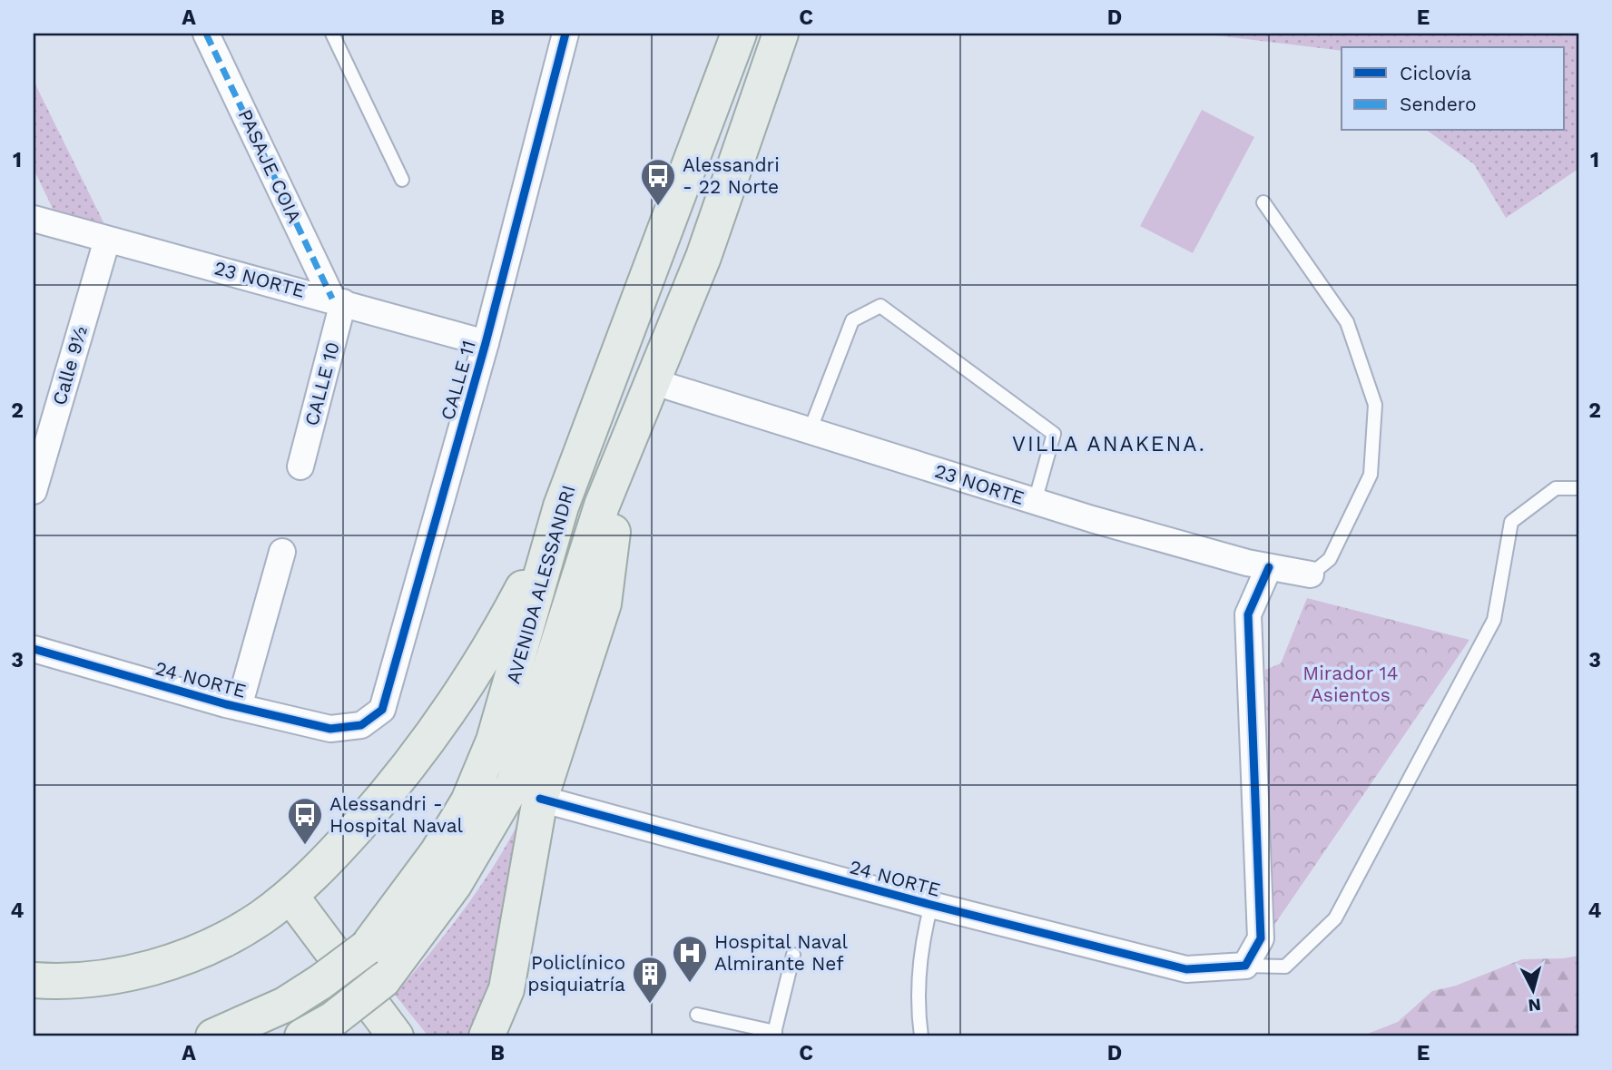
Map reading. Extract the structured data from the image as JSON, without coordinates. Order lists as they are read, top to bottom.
{
  "streets": {
    "main road": ["AVENIDA ALESSANDRI"],
    "street": [
      "PASAJE COIA",
      "23 NORTE",
      "Calle 9½",
      "CALLE 11",
      "CALLE 10",
      "24 NORTE"
    ]
  },
  "crossings": [
    ["PASAJE COIA", "23 NORTE"],
    ["PASAJE COIA", "CALLE 10"],
    ["23 NORTE", "Calle 9½"],
    ["23 NORTE", "CALLE 11"],
    ["23 NORTE", "CALLE 10"],
    ["23 NORTE", "AVENIDA ALESSANDRI"],
    ["CALLE 11", "24 NORTE"]
  ],
  "districts": ["VILLA ANAKENA."],
  "parks": ["Mirador 14 Asientos"],
  "places": {
    "bus stop": ["Alessandri - 22 Norte", "Alessandri - Hospital Naval"],
    "hospital": ["Hospital Naval Almirante Nef"],
    "building": ["Policlínico psiquiatría"]
  },
  "legend": ["Ciclovía", "Sendero"],
  "north": "bottom",
  "grid": {
    "columns": [
      "A",
      "B",
      "C",
      "D",
      "E"
    ],
    "rows": [
      "1",
      "2",
      "3",
      "4"
    ]
  }
}
